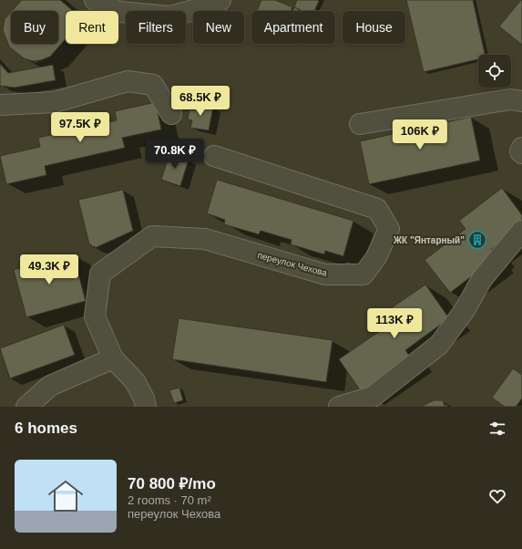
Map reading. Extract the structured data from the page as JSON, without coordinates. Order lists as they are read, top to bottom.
{
  "streets": {
    "street": ["переулок Чехова"]
  },
  "places": {
    "building": ["ЖК \"Янтарный\""]
  },
  "page": {
    "chip": [
      "Buy",
      "Rent",
      "Filters",
      "New",
      "Apartment",
      "House"
    ],
    "price": [
      "68.5K ₽",
      "97.5K ₽",
      "106K ₽",
      "70.8K ₽",
      "49.3K ₽",
      "113K ₽"
    ],
    "heading": "6 homes",
    "list": [
      {
        "name": "70 800 ₽/mo",
        "note": "2 rooms · 70 m² · переулок Чехова"
      }
    ]
  }
}
